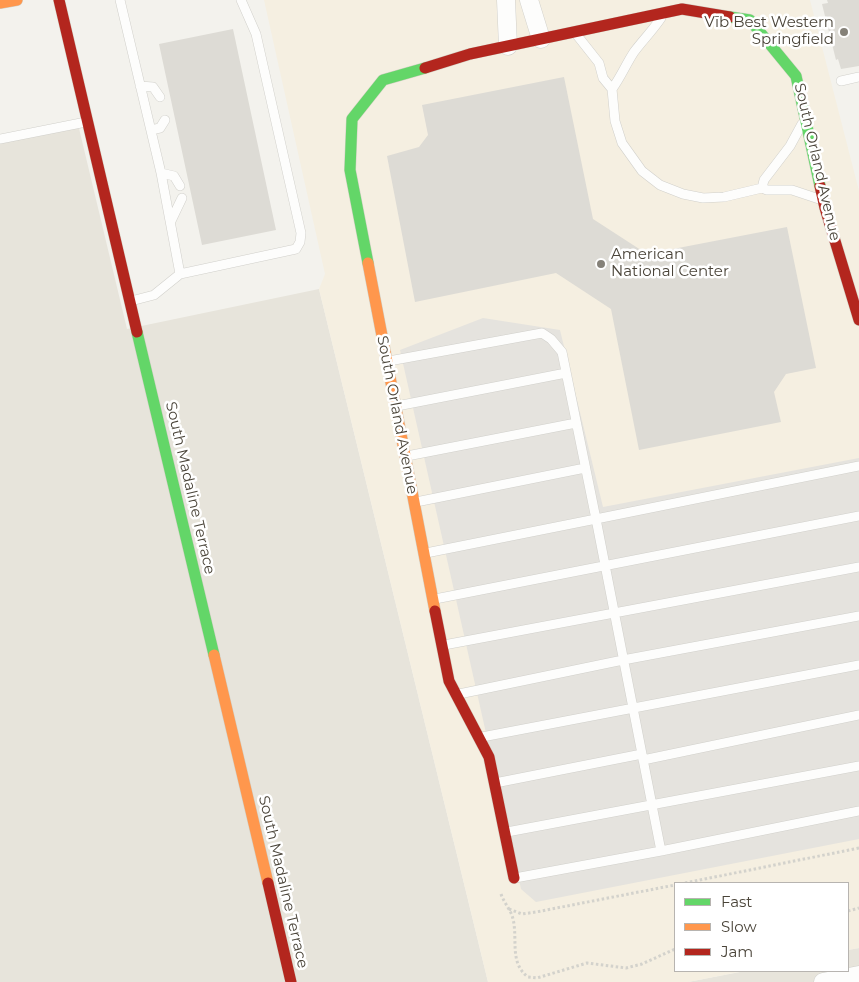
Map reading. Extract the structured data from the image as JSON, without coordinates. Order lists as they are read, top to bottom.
{
  "streets": {
    "street": ["South Orland Avenue", "South Madaline Terrace"]
  },
  "places": ["Vīb Best Western Springfield", "American National Center"],
  "legend": ["Fast", "Slow", "Jam"]
}
